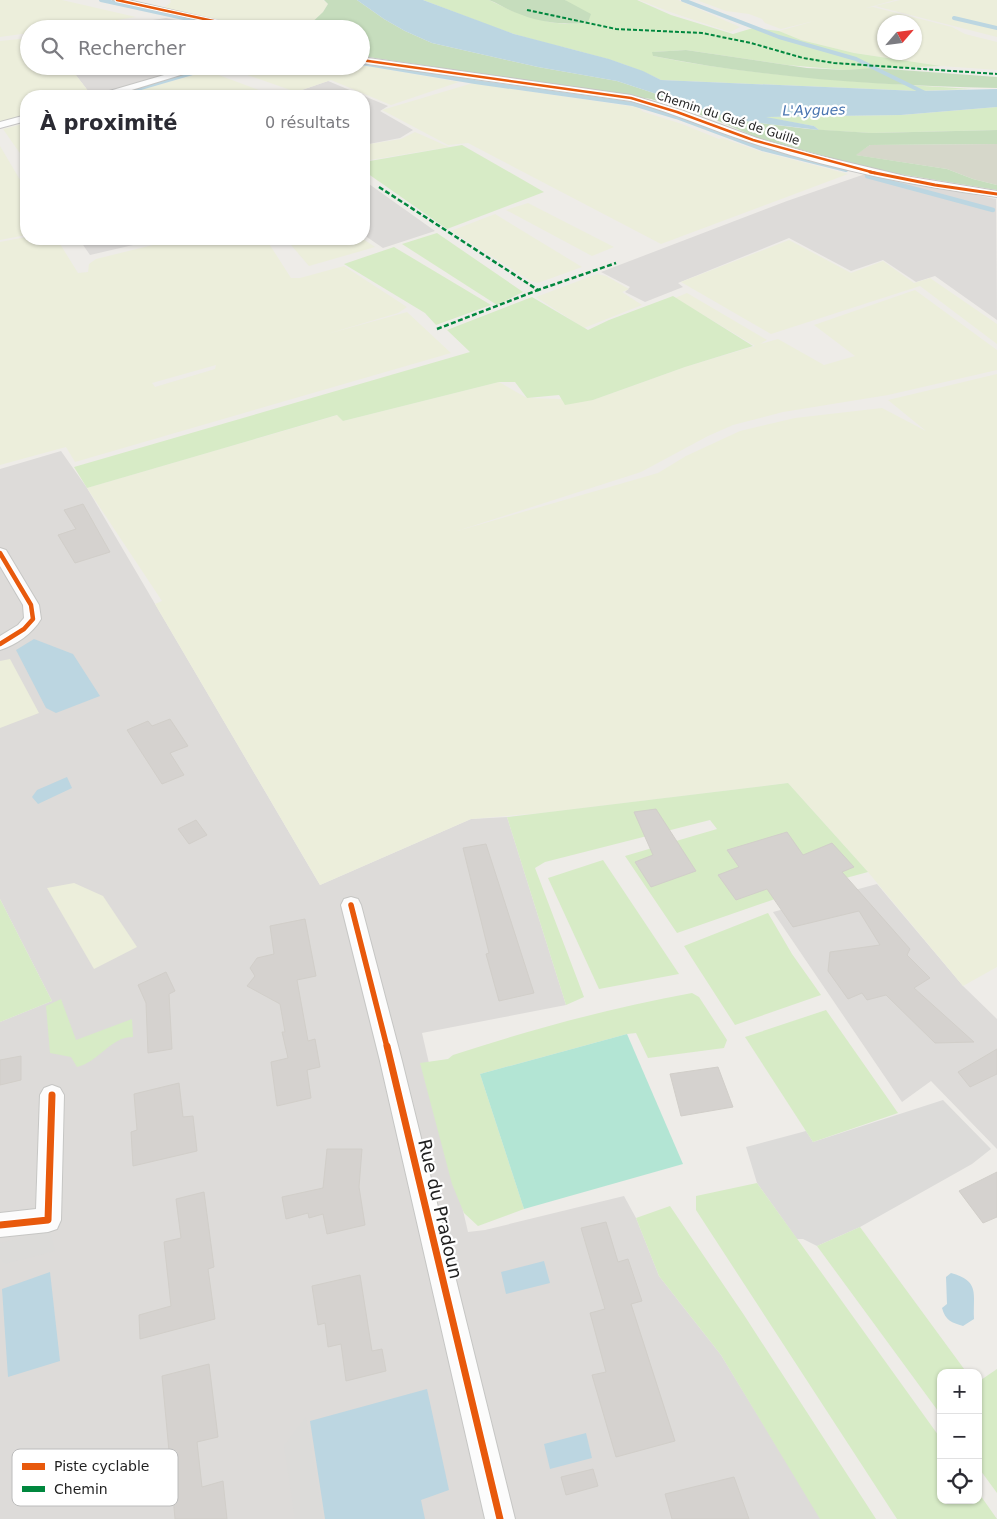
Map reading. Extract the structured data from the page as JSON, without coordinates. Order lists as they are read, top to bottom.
{
  "streets": {
    "street": ["Chemin du Gué de Guille", "Rue du Pradoun"]
  },
  "water": ["L'Aygues"],
  "legend": ["Piste cyclable", "Chemin"],
  "north": "top right",
  "page": {
    "search": "Rechercher",
    "heading": ["À proximité", "0 résultats"],
    "map_buttons": ["+", "−"]
  }
}
